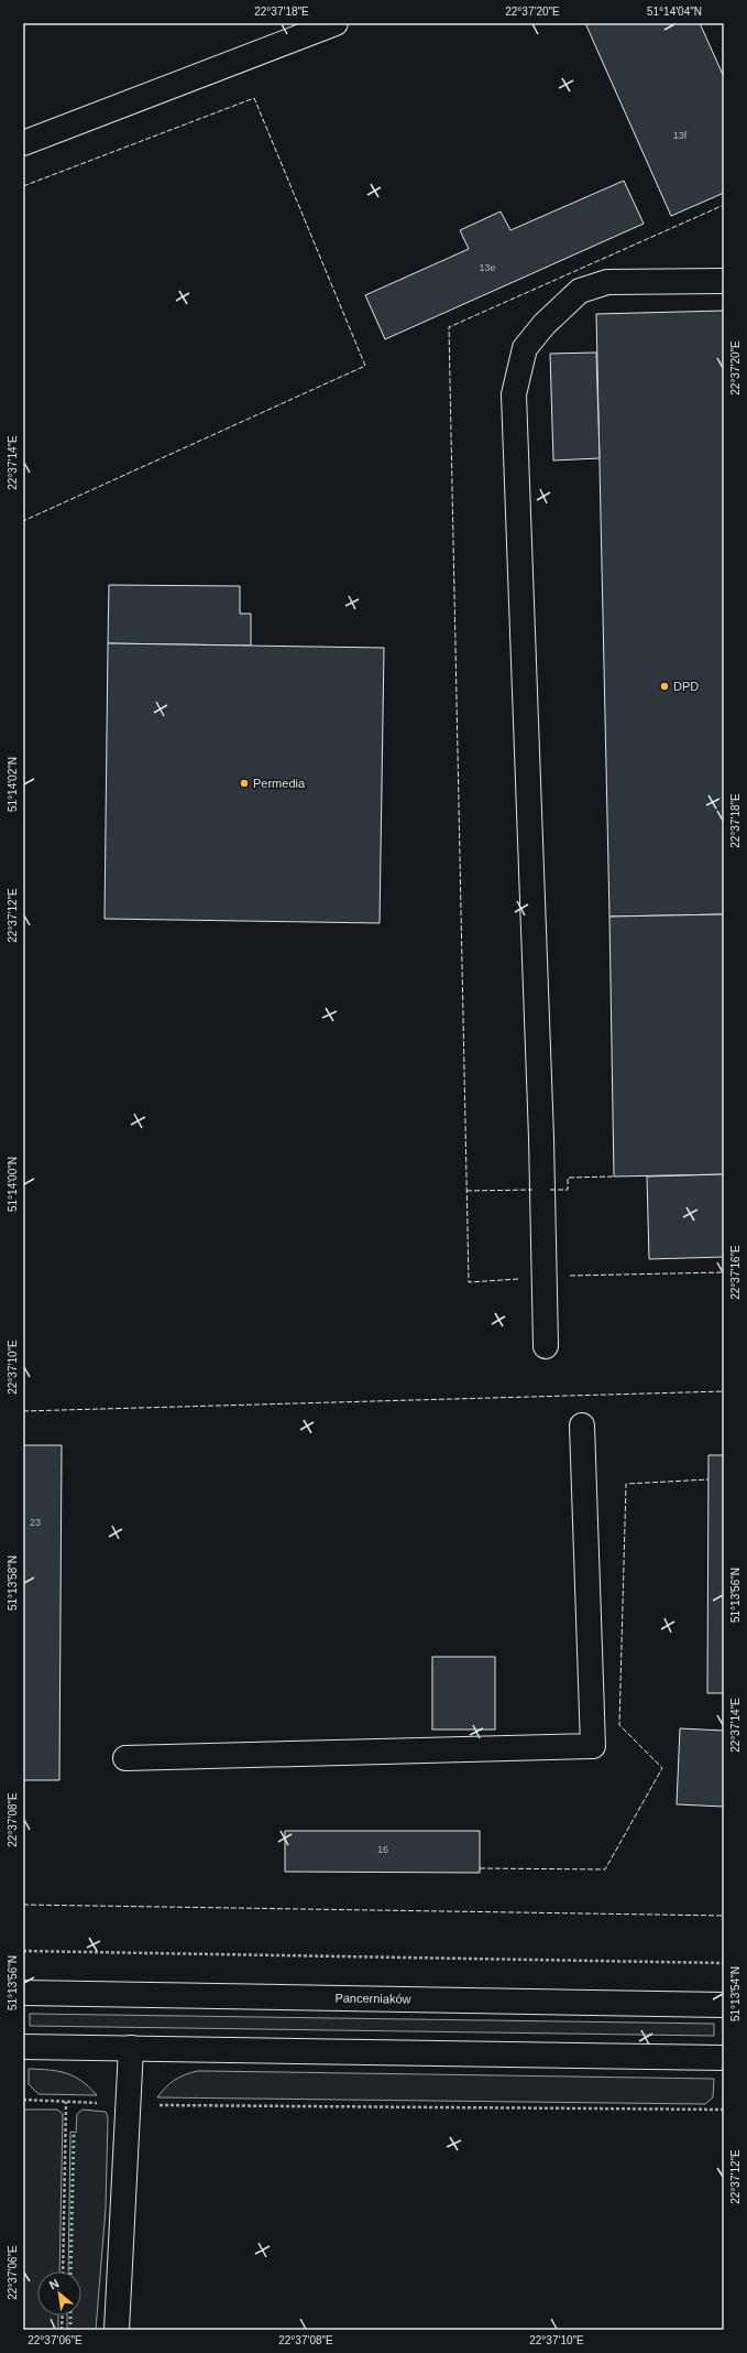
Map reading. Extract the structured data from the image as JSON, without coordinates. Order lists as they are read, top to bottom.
{
  "streets": {
    "street": ["Pancerniaków"]
  },
  "places": ["DPD", "Permedia"],
  "house_numbers": [
    "13f",
    "13e",
    "23",
    "16"
  ],
  "north": "top left",
  "coordinates": [
    "22°37'18\"E",
    "22°37'20\"E",
    "51°14'04\"N",
    "22°37'14\"E",
    "51°14'02\"N",
    "22°37'12\"E",
    "51°14'00\"N",
    "22°37'16\"E",
    "22°37'10\"E",
    "51°13'58\"N",
    "51°13'56\"N",
    "22°37'08\"E",
    "51°13'54\"N",
    "22°37'06\"E"
  ]
}
